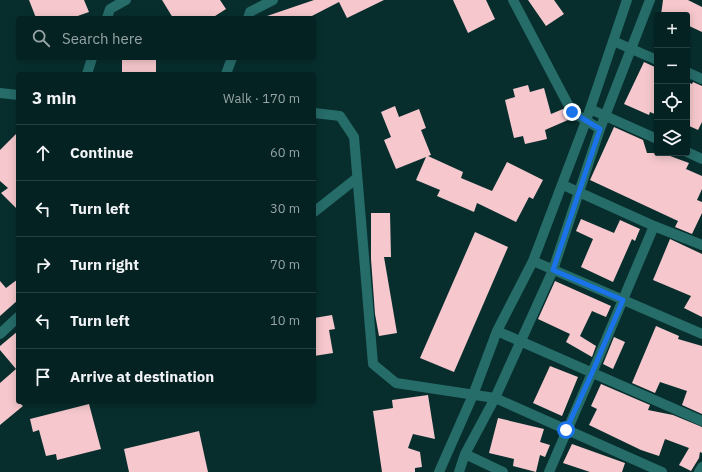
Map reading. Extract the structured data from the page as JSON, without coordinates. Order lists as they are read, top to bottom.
{
  "page": {
    "map_buttons": ["+", "−"],
    "search": "Search here",
    "heading": ["3 min", "Walk · 170 m"],
    "list": [
      ["Continue", "60 m"],
      ["Turn left", "30 m"],
      ["Turn right", "70 m"],
      ["Turn left", "10 m"],
      "Arrive at destination"
    ]
  }
}
